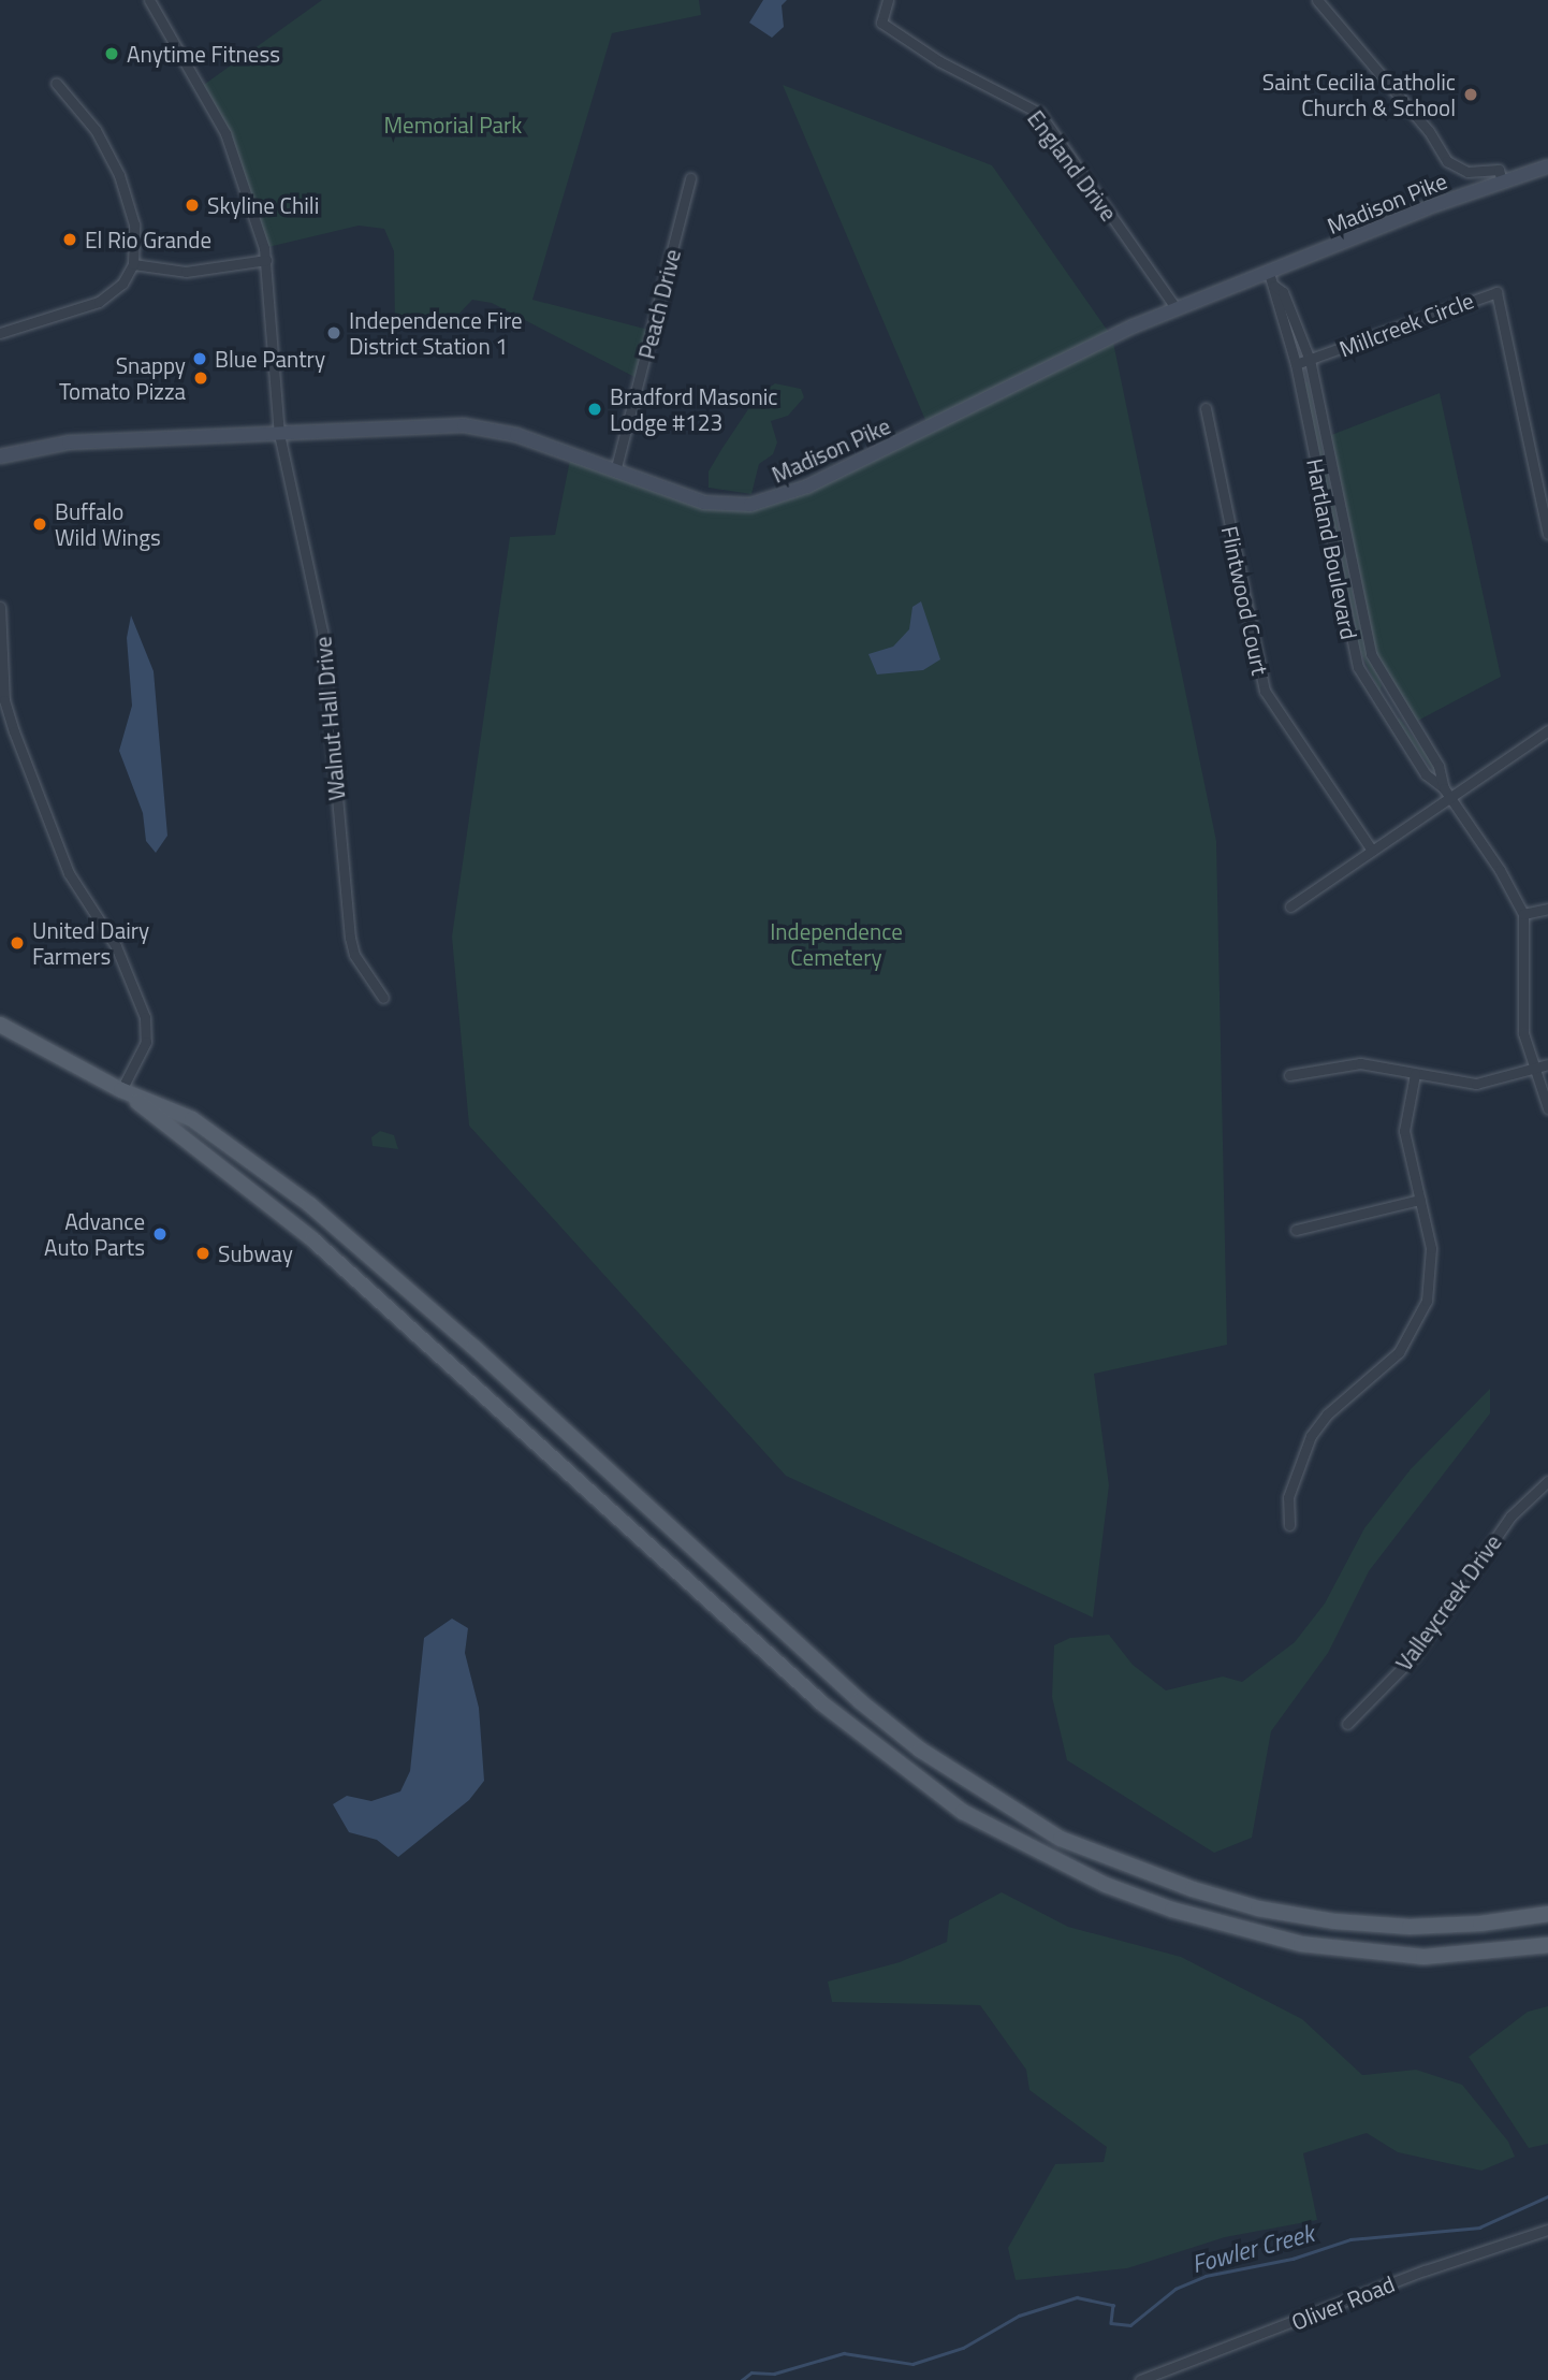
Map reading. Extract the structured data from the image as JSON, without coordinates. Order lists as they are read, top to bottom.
{
  "streets": {
    "main road": ["Madison Pike"],
    "street": [
      "England Drive",
      "Peach Drive",
      "Millcreek Circle",
      "Hartland Boulevard",
      "Flintwood Court",
      "Walnut Hall Drive",
      "Valleycreek Drive",
      "Oliver Road"
    ]
  },
  "crossings": [
    ["England Drive", "Madison Pike"],
    ["Madison Pike", "Peach Drive"],
    ["Madison Pike", "Hartland Boulevard"],
    ["Madison Pike", "Walnut Hall Drive"],
    ["Millcreek Circle", "Hartland Boulevard"]
  ],
  "water": ["Fowler Creek"],
  "parks": ["Memorial Park", "Independence Cemetery"],
  "places": [
    "Anytime Fitness",
    "Saint Cecilia Catholic Church & School",
    "Skyline Chili",
    "El Rio Grande",
    "Independence Fire District Station 1",
    "Blue Pantry",
    "Snappy Tomato Pizza",
    "Bradford Masonic Lodge #123",
    "Buffalo Wild Wings",
    "United Dairy Farmers",
    "Advance Auto Parts",
    "Subway"
  ]
}
